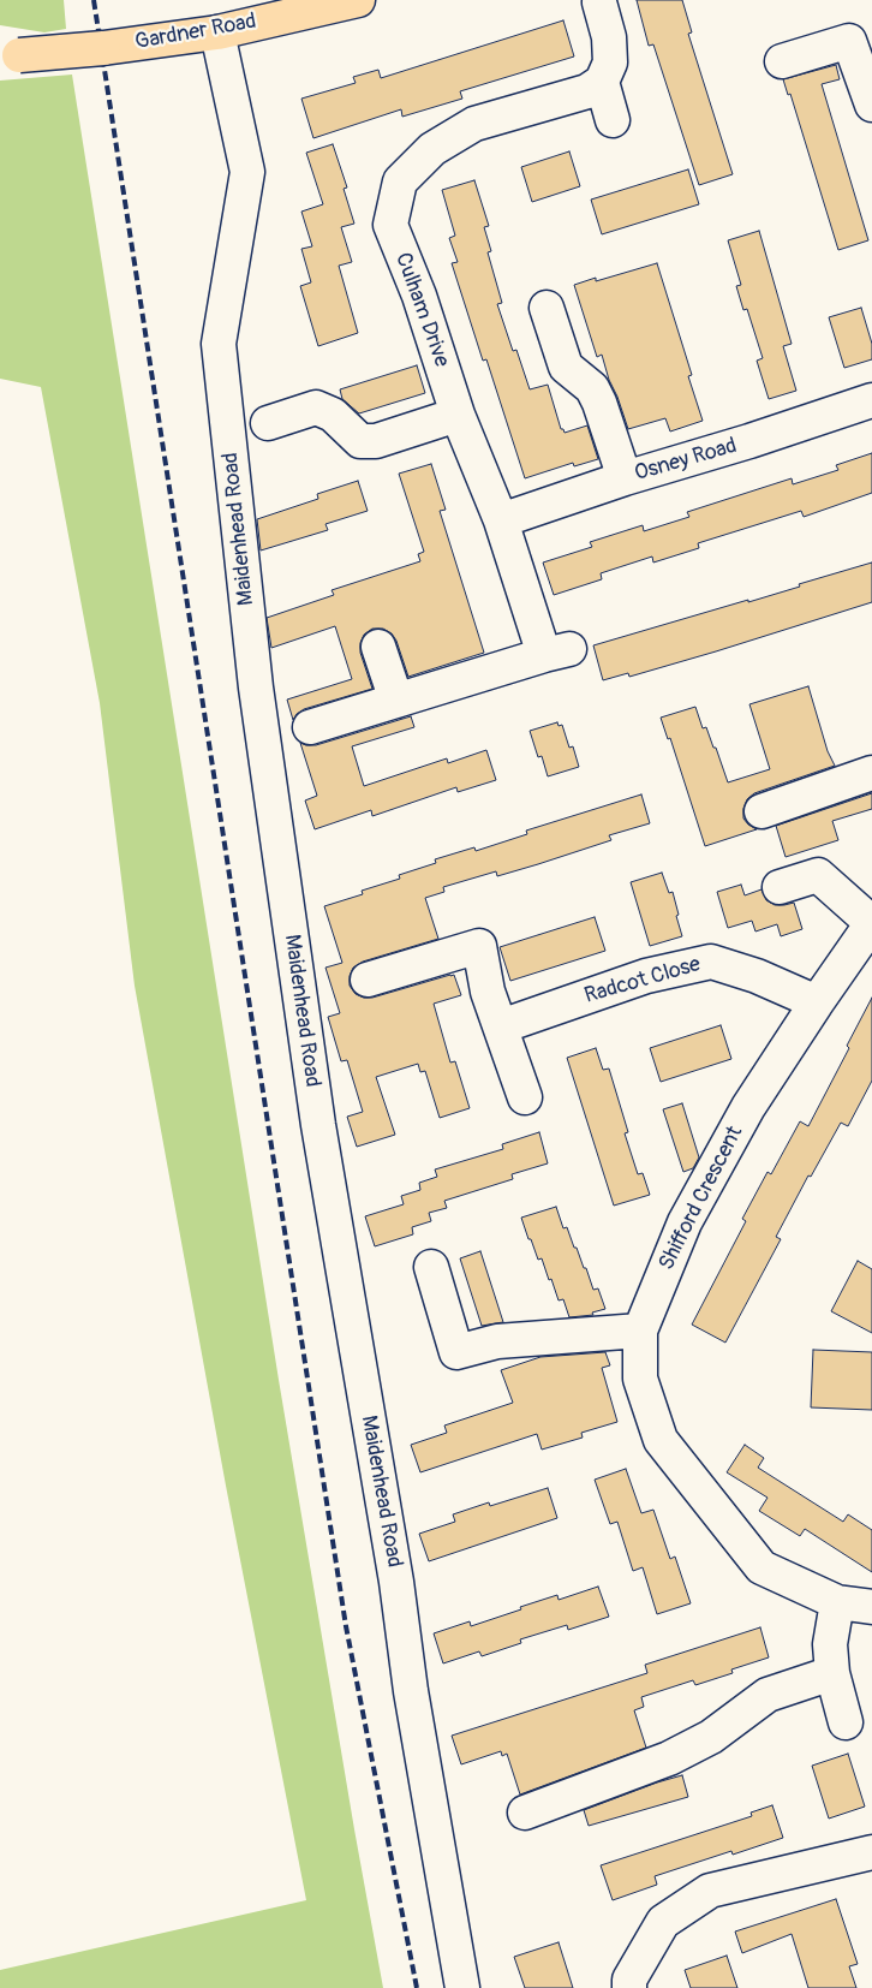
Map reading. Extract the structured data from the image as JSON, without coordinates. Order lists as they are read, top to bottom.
{
  "streets": {
    "main road": ["Gardner Road"],
    "street": [
      "Culham Drive",
      "Osney Road",
      "Maidenhead Road",
      "Radcot Close",
      "Shifford Crescent"
    ]
  },
  "crossings": [
    ["Gardner Road", "Maidenhead Road"],
    ["Culham Drive", "Osney Road"],
    ["Radcot Close", "Shifford Crescent"]
  ]
}
